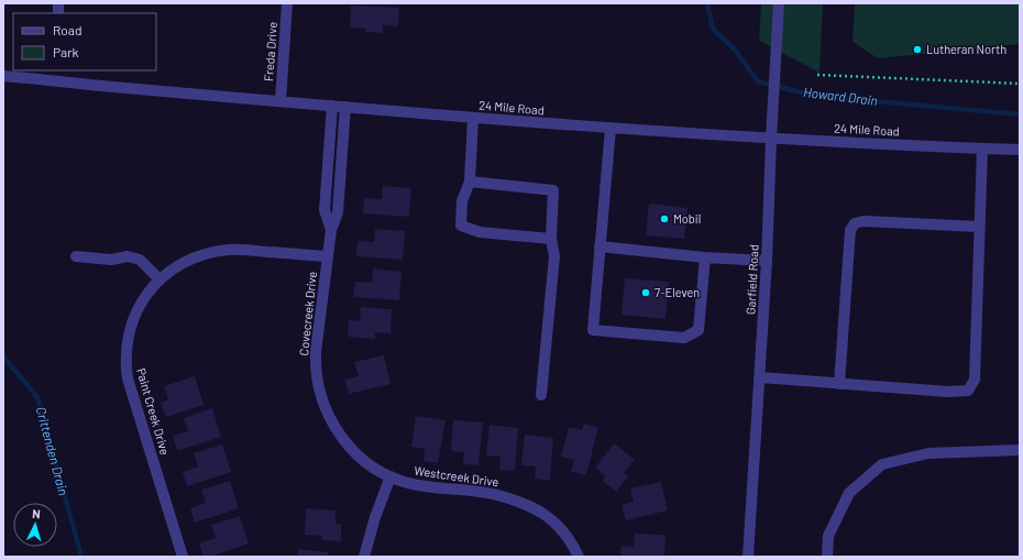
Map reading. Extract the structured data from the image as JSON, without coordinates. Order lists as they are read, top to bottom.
{
  "streets": {
    "street": [
      "Freda Drive",
      "24 Mile Road",
      "Garfield Road",
      "Covecreek Drive",
      "Paint Creek Drive",
      "Westcreek Drive"
    ]
  },
  "crossings": [
    ["Freda Drive", "24 Mile Road"],
    ["24 Mile Road", "Garfield Road"],
    ["24 Mile Road", "Covecreek Drive"],
    ["Covecreek Drive", "Paint Creek Drive"],
    ["Covecreek Drive", "Westcreek Drive"]
  ],
  "water": ["Howard Drain", "Crittenden Drain"],
  "places": ["Lutheran North", "Mobil", "7-Eleven"],
  "legend": ["Road", "Park"],
  "north": "top"
}
